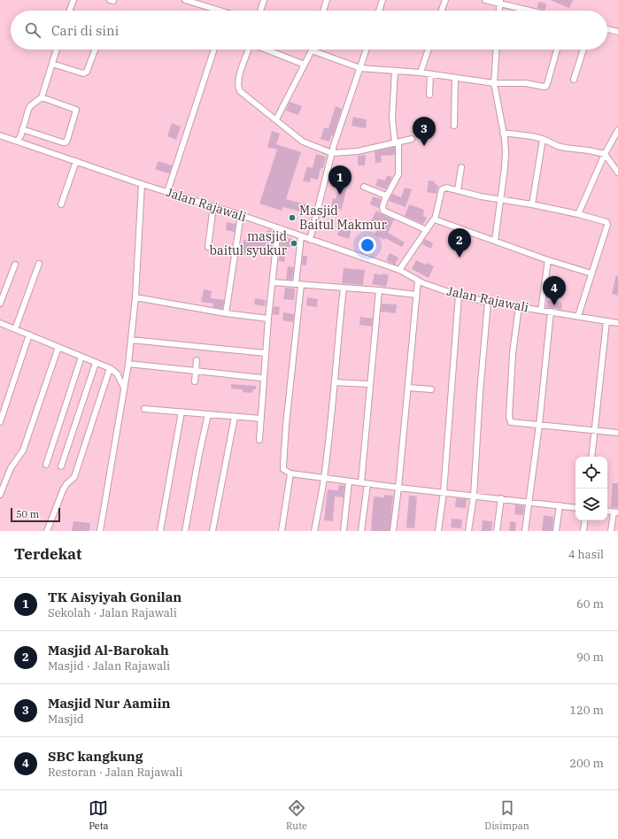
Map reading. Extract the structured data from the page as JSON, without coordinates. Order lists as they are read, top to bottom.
{
  "streets": {
    "street": ["Jalan Rajawali"]
  },
  "places": ["Masjid Baitul Makmur", "masjid baitul syukur"],
  "scale_bar": "50 m",
  "page": {
    "search": "Cari di sini",
    "pins": [
      "3",
      "1",
      "2",
      "4"
    ],
    "scale": "50 m",
    "heading": ["Terdekat", "4 hasil"],
    "list": [
      {
        "mark": "1",
        "name": "TK Aisyiyah Gonilan",
        "note": "Sekolah · Jalan Rajawali",
        "value": "60 m"
      },
      {
        "mark": "2",
        "name": "Masjid Al-Barokah",
        "note": "Masjid · Jalan Rajawali",
        "value": "90 m"
      },
      {
        "mark": "3",
        "name": "Masjid Nur Aamiin",
        "note": "Masjid",
        "value": "120 m"
      },
      {
        "mark": "4",
        "name": "SBC kangkung",
        "note": "Restoran · Jalan Rajawali",
        "value": "200 m"
      }
    ],
    "nav": ["Peta", "Rute", "Disimpan"]
  }
}
